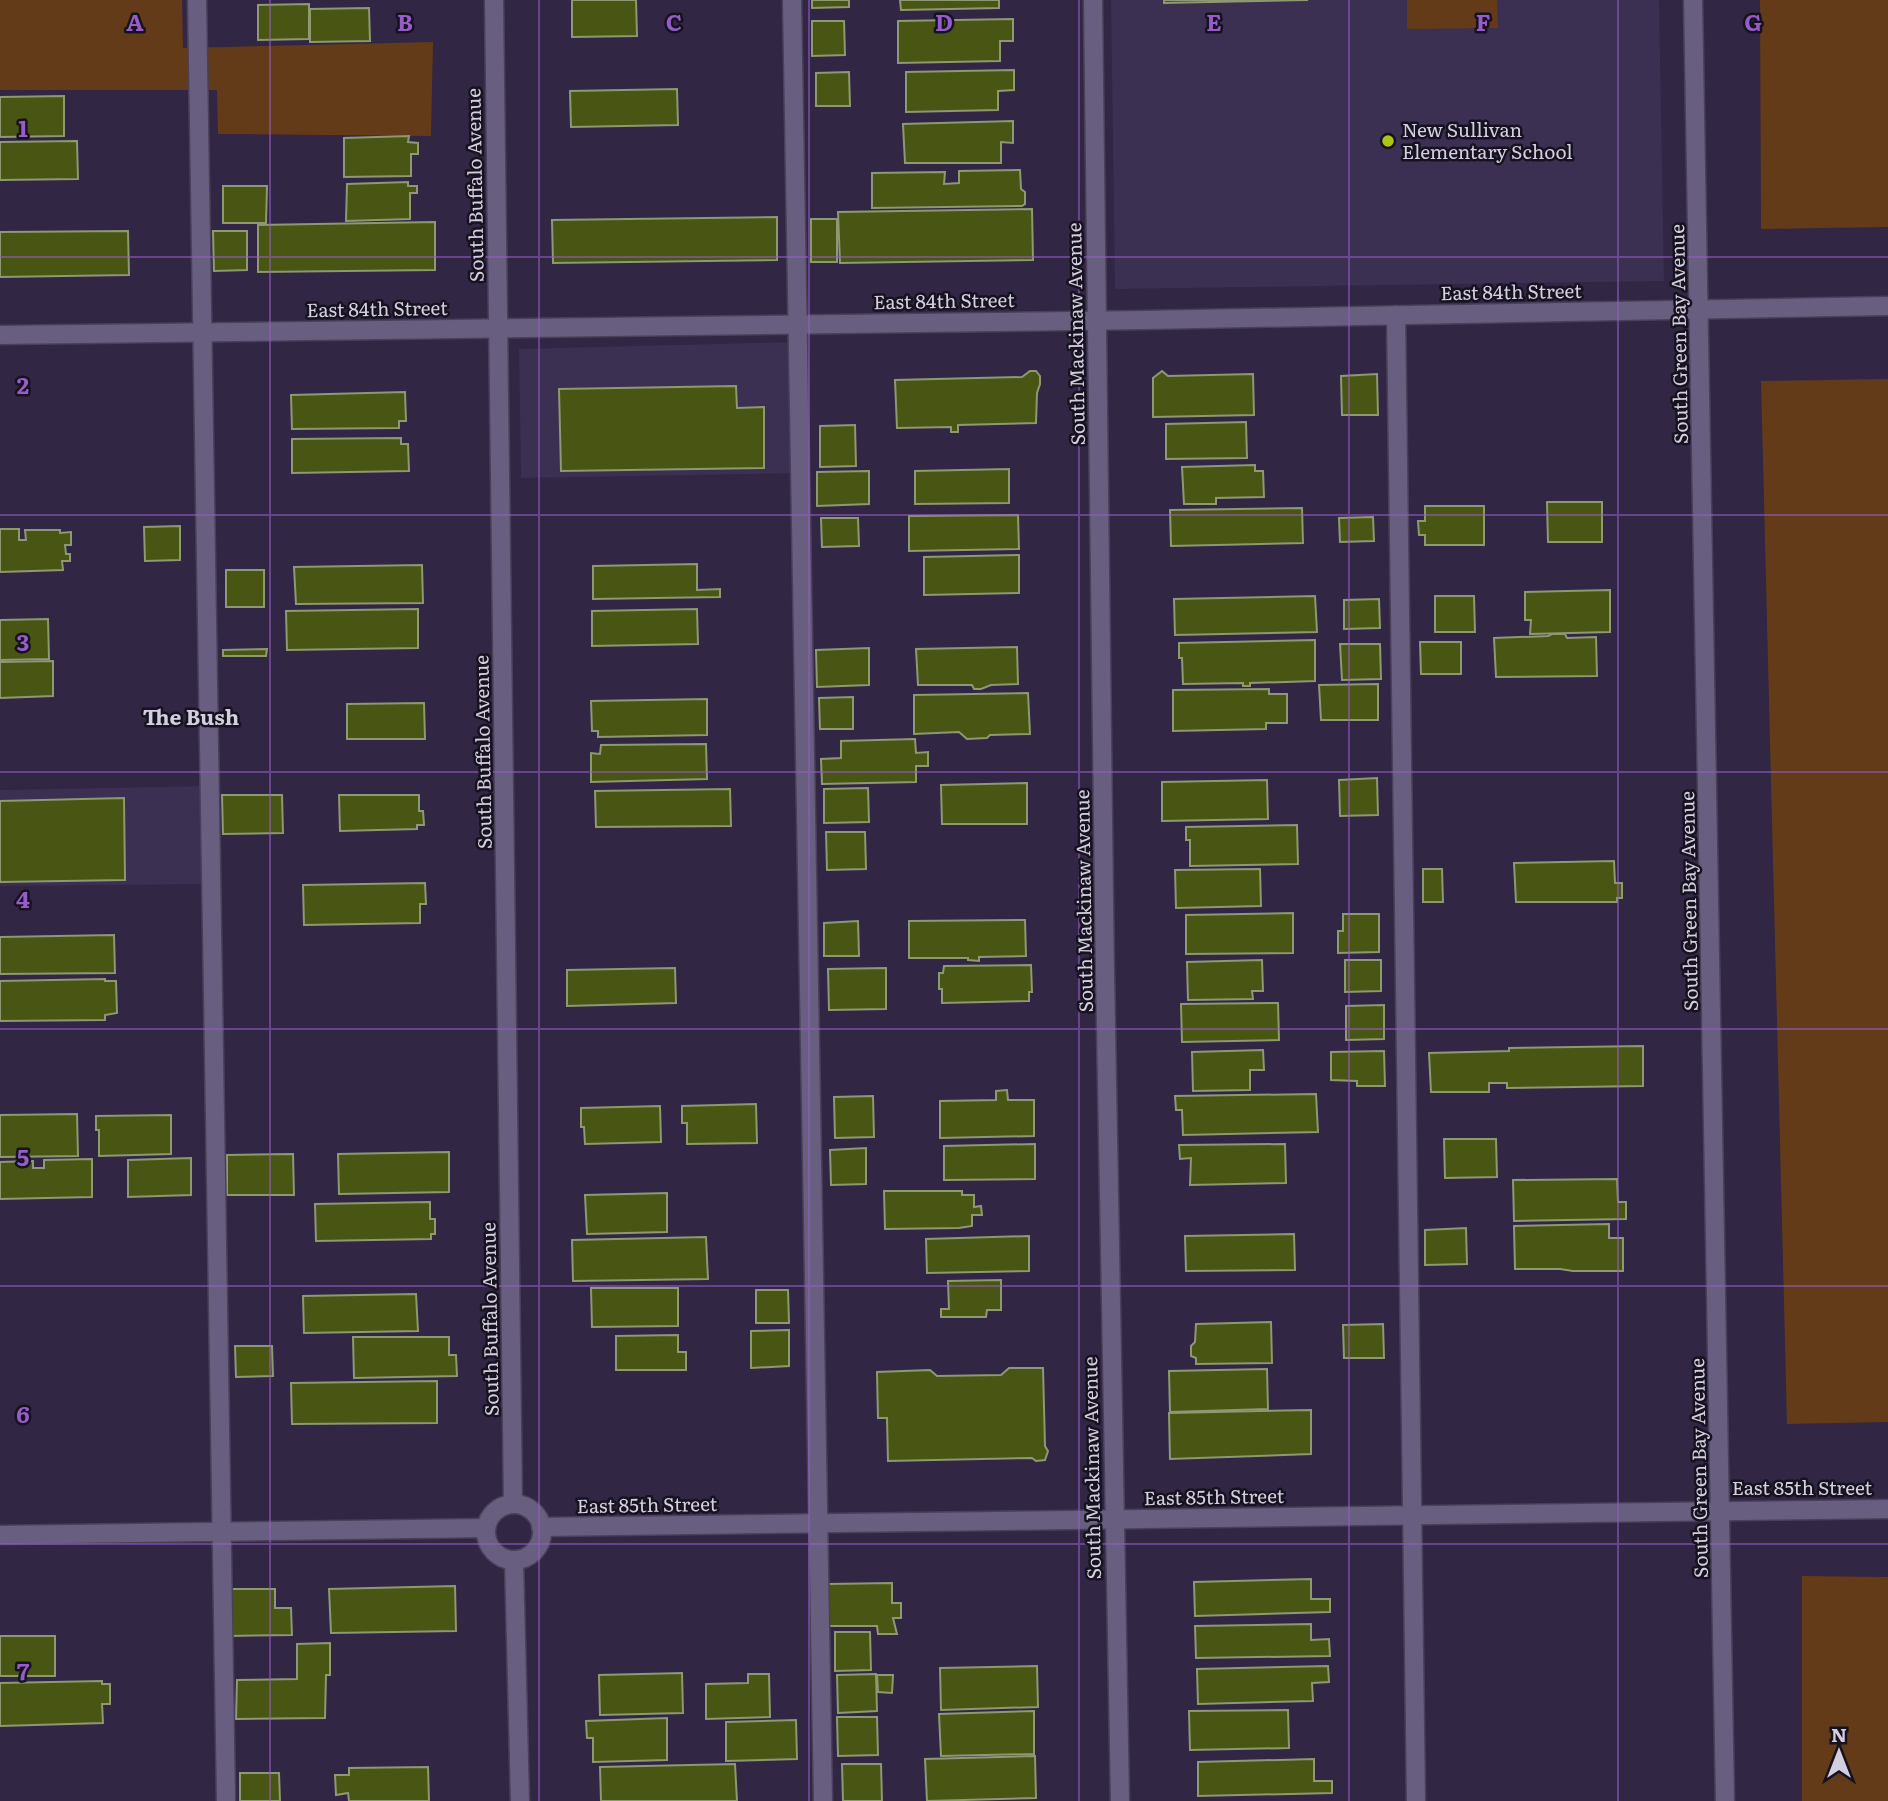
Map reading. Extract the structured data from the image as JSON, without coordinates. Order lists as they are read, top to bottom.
{
  "streets": {
    "street": [
      "South Buffalo Avenue",
      "East 84th Street",
      "South Mackinaw Avenue",
      "South Green Bay Avenue",
      "East 85th Street"
    ]
  },
  "crossings": [
    ["South Buffalo Avenue", "East 84th Street"],
    ["South Buffalo Avenue", "East 85th Street"],
    ["East 84th Street", "South Mackinaw Avenue"],
    ["East 84th Street", "South Green Bay Avenue"],
    ["South Mackinaw Avenue", "East 85th Street"],
    ["South Green Bay Avenue", "East 85th Street"]
  ],
  "districts": ["The Bush"],
  "places": ["New Sullivan Elementary School"],
  "north": "top",
  "grid": {
    "columns": [
      "A",
      "B",
      "C",
      "D",
      "E",
      "F",
      "G"
    ],
    "rows": [
      "1",
      "2",
      "3",
      "4",
      "5",
      "6",
      "7"
    ]
  }
}
